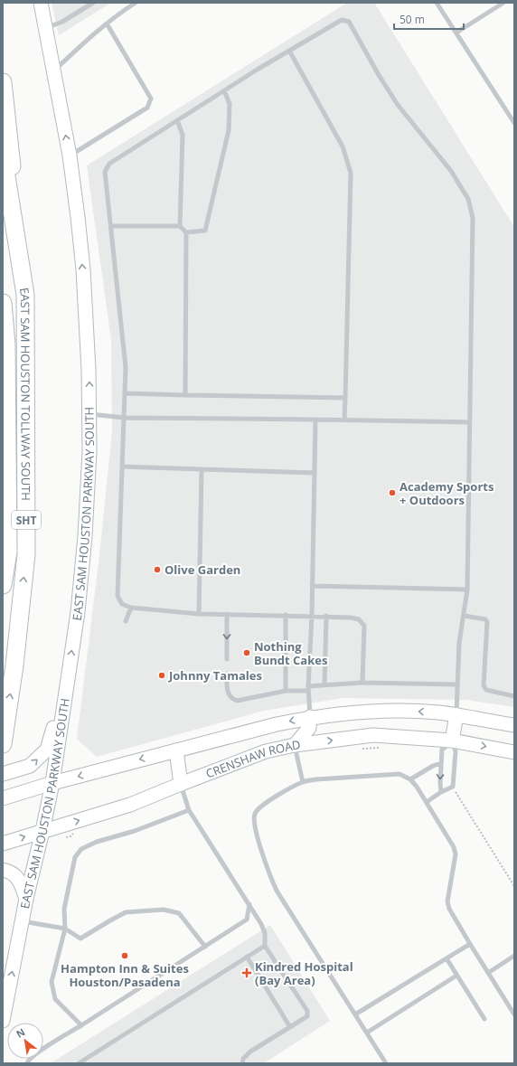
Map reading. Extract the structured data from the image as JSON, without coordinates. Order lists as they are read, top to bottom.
{
  "streets": {
    "highway": ["EAST SAM HOUSTON TOLLWAY SOUTH", "SHT"],
    "main road": ["EAST SAM HOUSTON PARKWAY SOUTH", "CRENSHAW ROAD"]
  },
  "crossings": [
    ["EAST SAM HOUSTON PARKWAY SOUTH", "CRENSHAW ROAD"]
  ],
  "one_way": ["EAST SAM HOUSTON PARKWAY SOUTH"],
  "places": {
    "other": [
      "Academy Sports + Outdoors",
      "Olive Garden",
      "Nothing Bundt Cakes",
      "Johnny Tamales",
      "Hampton Inn & Suites Houston/Pasadena"
    ],
    "health": ["Kindred Hospital (Bay Area)"]
  },
  "scale_bar": "50 m",
  "north": "top left"
}
